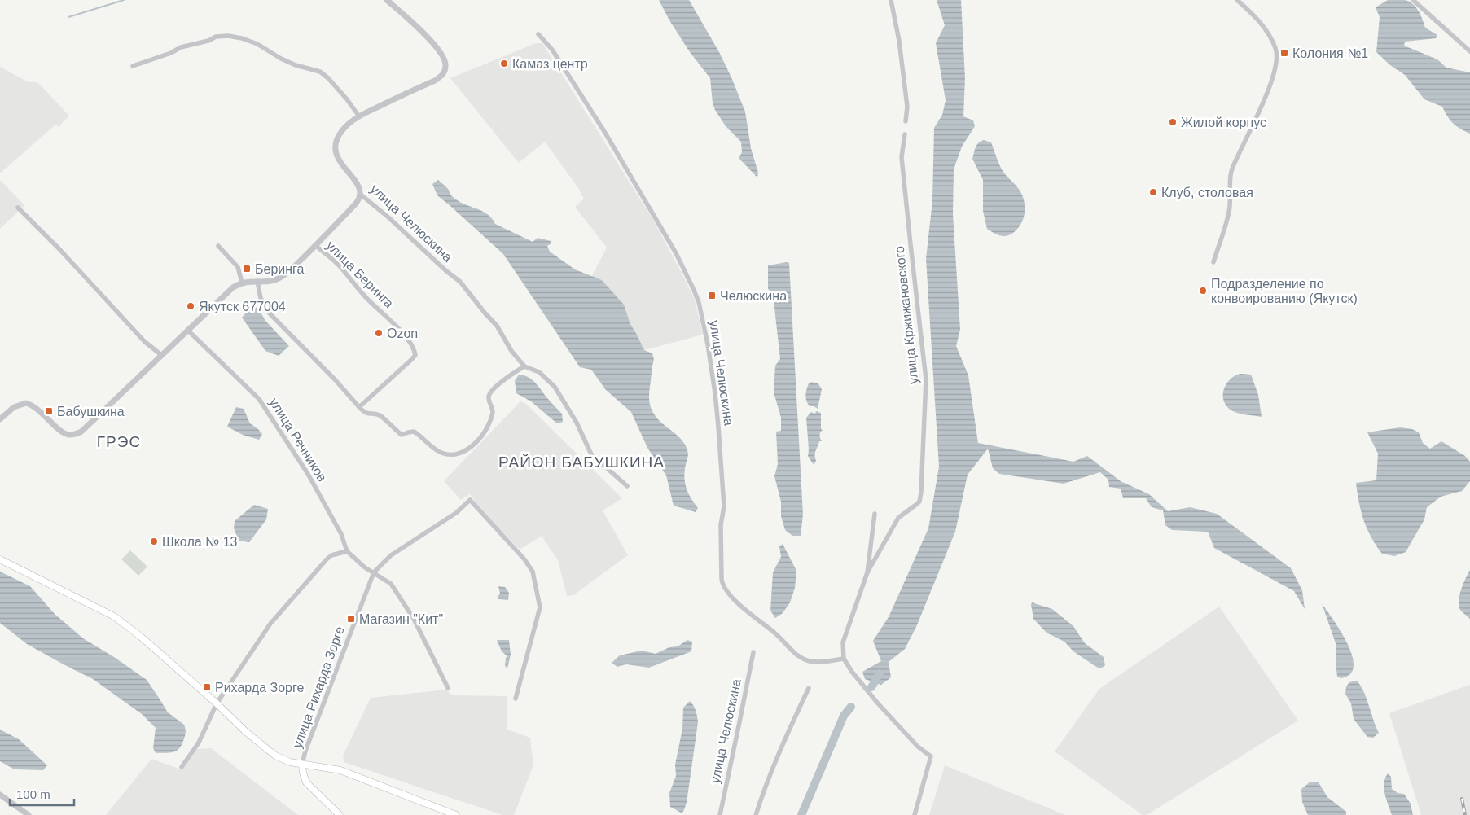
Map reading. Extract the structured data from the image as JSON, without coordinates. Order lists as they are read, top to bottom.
{
  "streets": {
    "street": [
      "улица Челюскина",
      "улица Беринга",
      "улица Кржижановского",
      "улица Речников",
      "улица Рихарда Зорге"
    ]
  },
  "crossings": [
    ["улица Челюскина", "улица Беринга"],
    ["улица Челюскина", "улица Кржижановского"],
    ["улица Речников", "улица Рихарда Зорге"]
  ],
  "districts": ["ГРЭС", "РАЙОН БАБУШКИНА"],
  "places": {
    "transit": [
      "Колония №1",
      "Беринга",
      "Челюскина",
      "Бабушкина",
      "Магазин \"Кит\"",
      "Рихарда Зорге"
    ],
    "other": [
      "Камаз центр",
      "Жилой корпус",
      "Клуб, столовая",
      "Подразделение по конвоированию (Якутск)",
      "Якутск 677004",
      "Ozon",
      "Школа № 13"
    ]
  },
  "scale_bar": "100 m"
}
